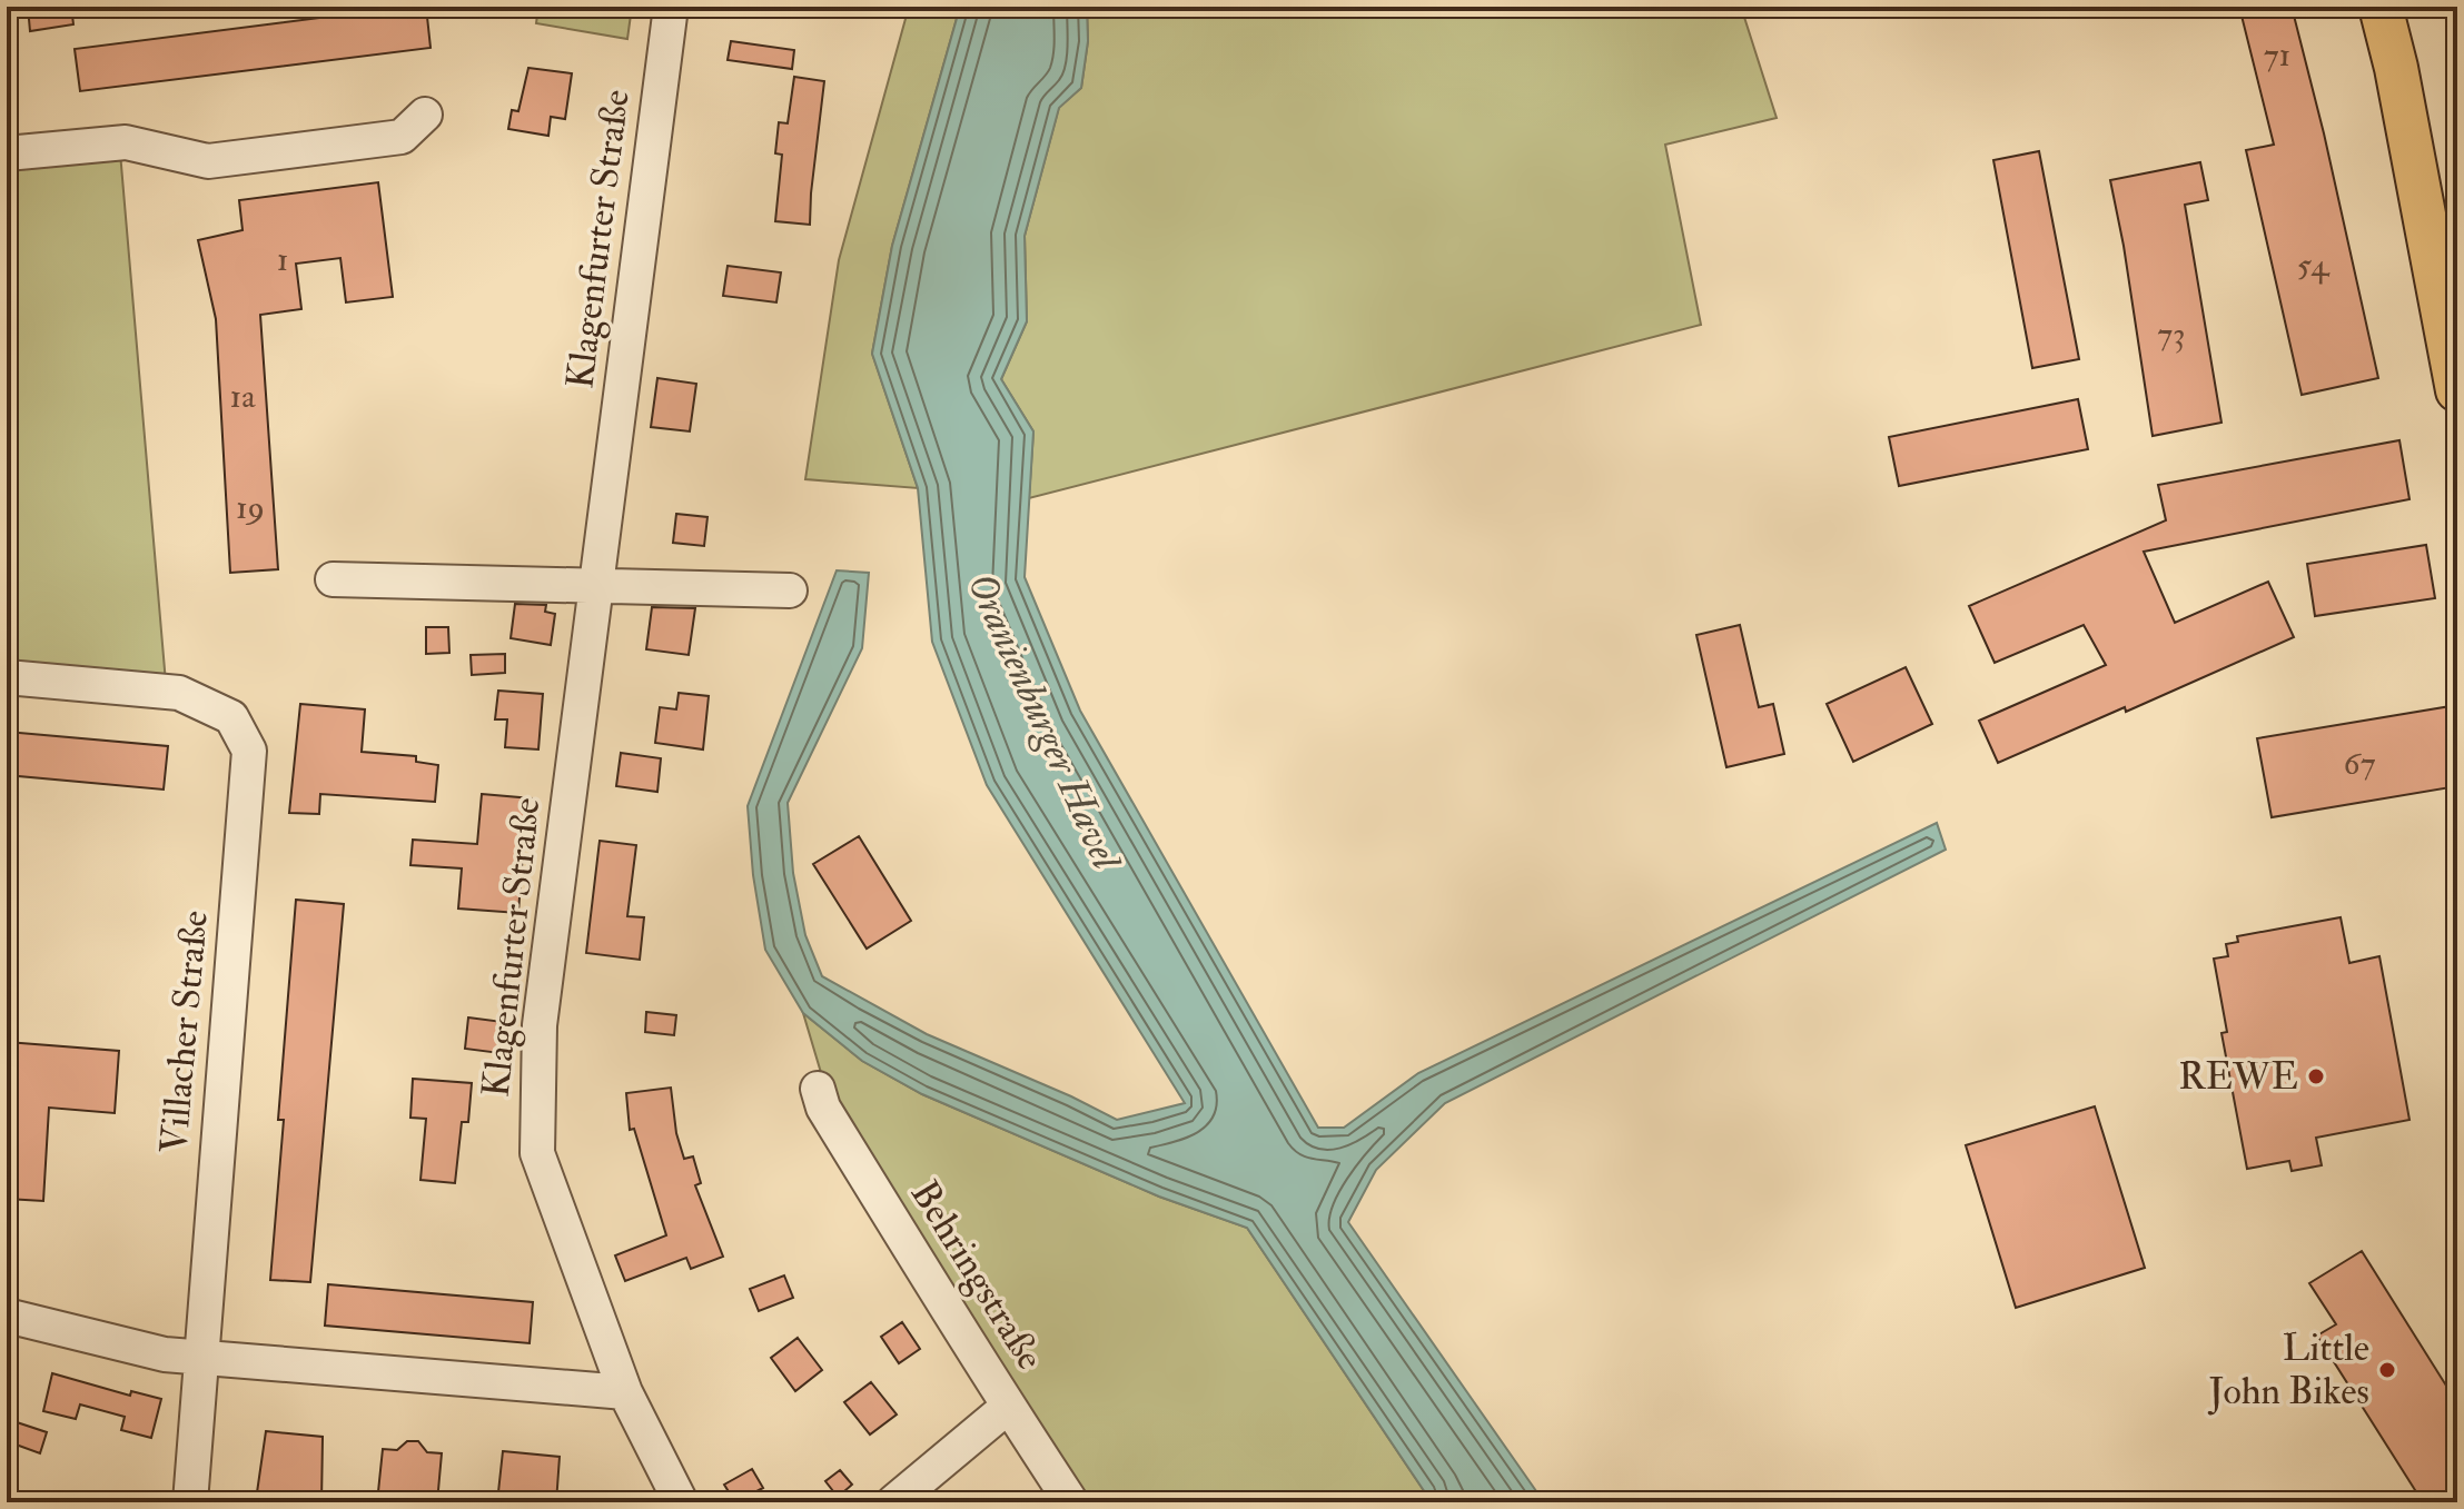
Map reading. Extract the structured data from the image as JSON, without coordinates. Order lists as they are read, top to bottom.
{
  "streets": {
    "street": ["Klagenfurter Straße", "Villacher Straße", "Behringstraße"]
  },
  "water": ["Oranienburger Havel"],
  "places": ["REWE", "Little John Bikes"],
  "house_numbers": [
    "71",
    "1",
    "54",
    "73",
    "1a",
    "19",
    "67"
  ]
}
